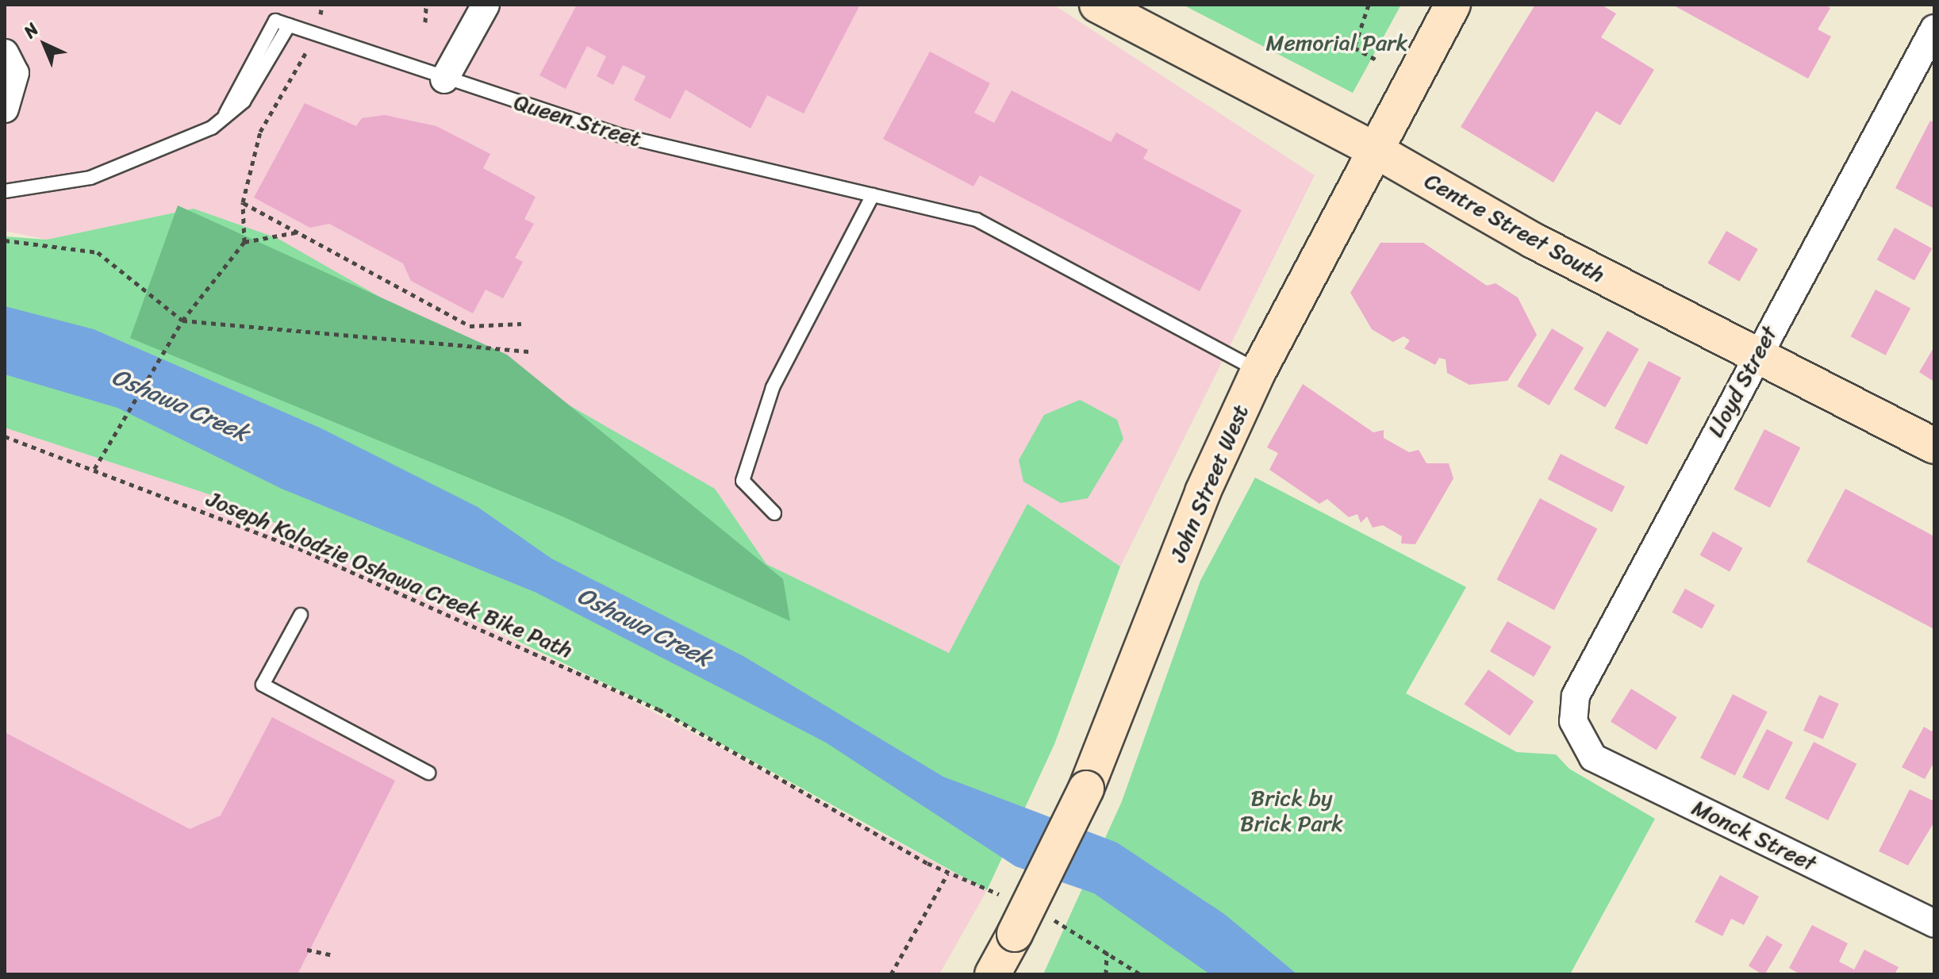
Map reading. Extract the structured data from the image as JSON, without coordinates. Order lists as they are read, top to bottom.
{
  "streets": {
    "street": [
      "Centre Street South",
      "Lloyd Street",
      "John Street West",
      "Monck Street"
    ],
    "lane": ["Queen Street"],
    "path": ["Joseph Kolodzie Oshawa Creek Bike Path"]
  },
  "crossings": [
    ["Queen Street", "John Street West"],
    ["Centre Street South", "Lloyd Street"],
    ["Centre Street South", "John Street West"],
    ["Lloyd Street", "Monck Street"]
  ],
  "water": ["Oshawa Creek"],
  "parks": ["Memorial Park", "Brick by Brick Park"],
  "north": "top left"
}
